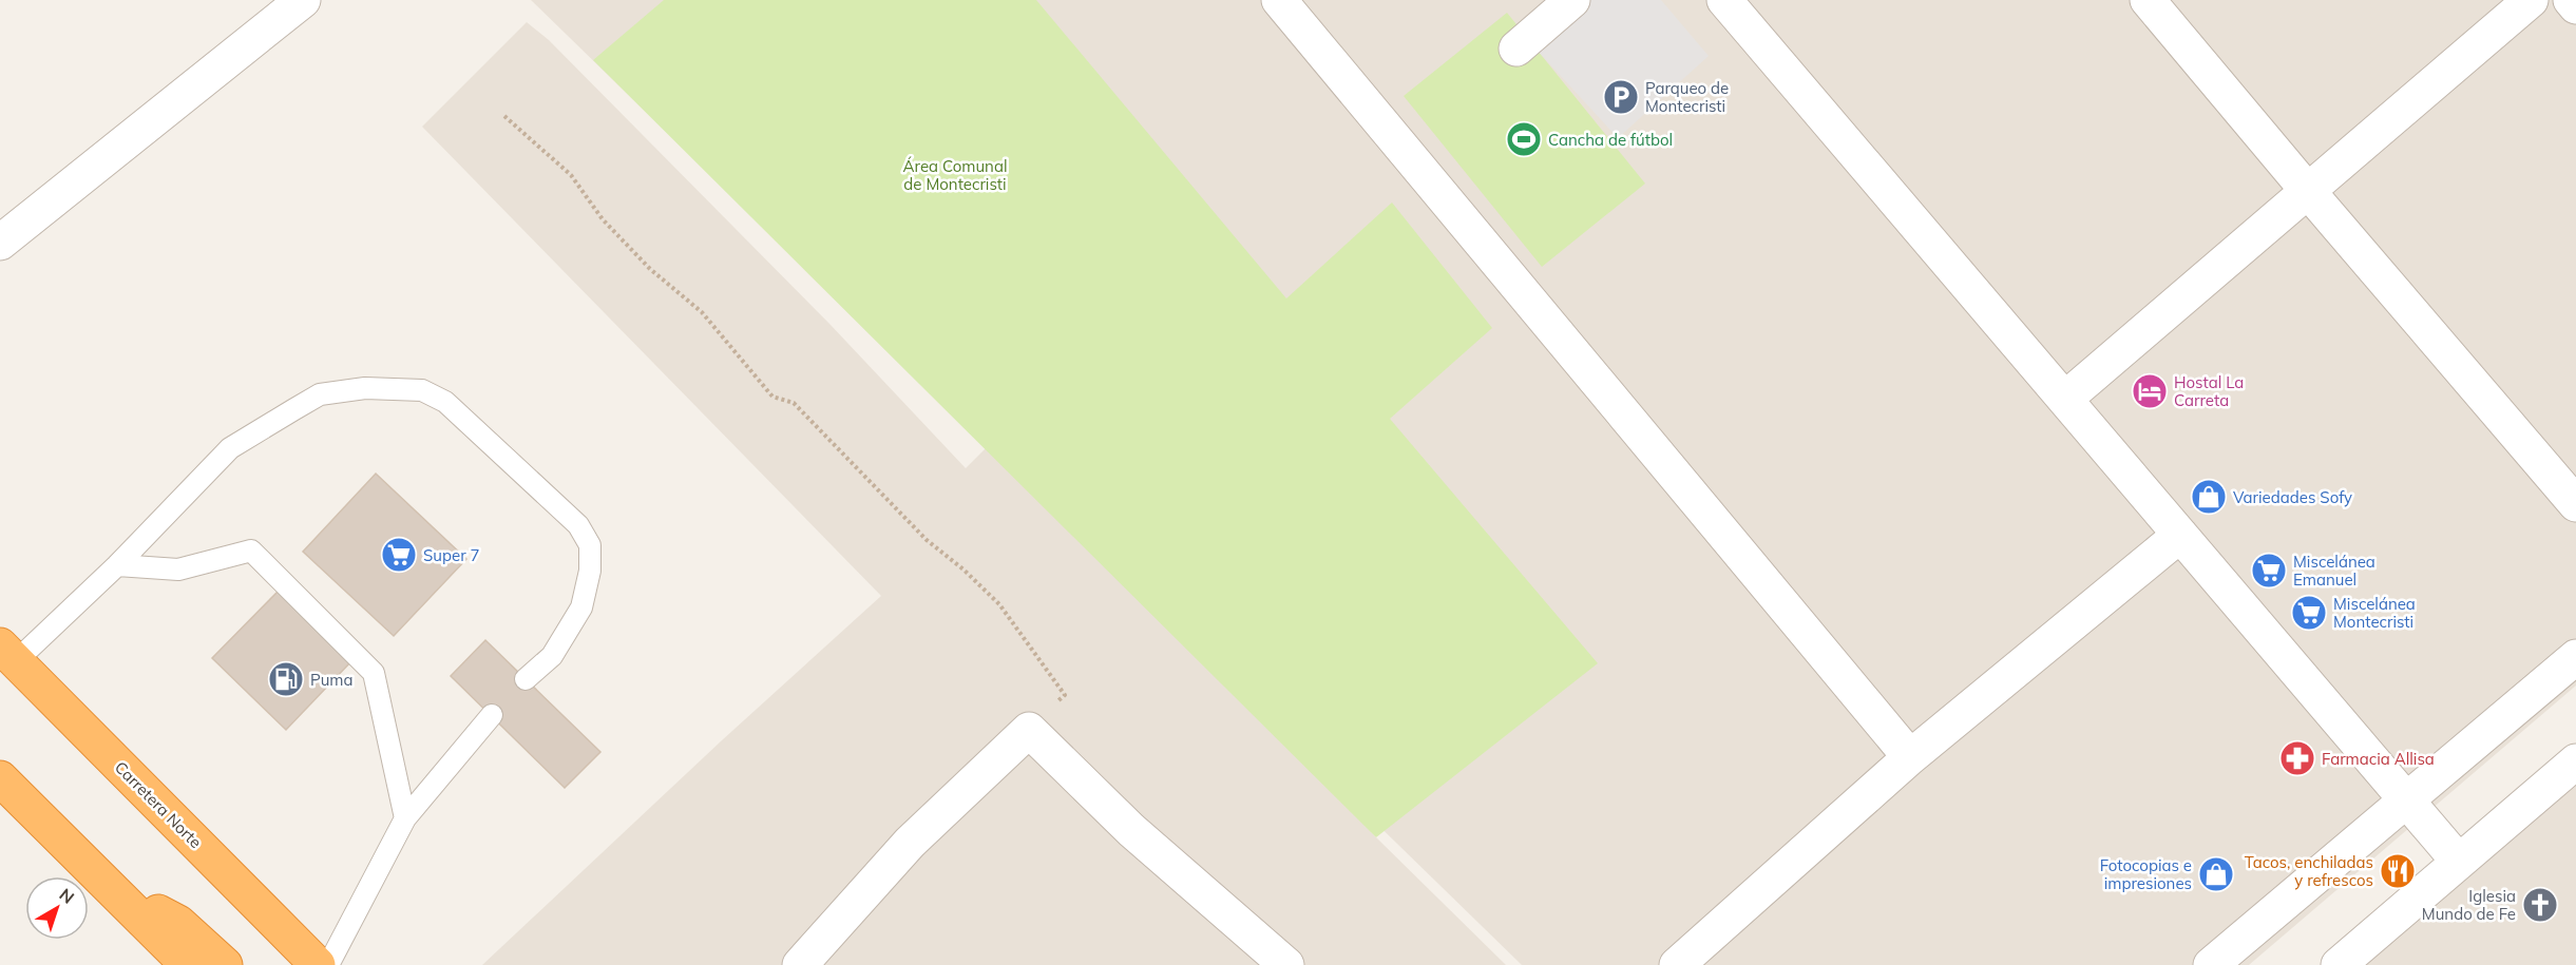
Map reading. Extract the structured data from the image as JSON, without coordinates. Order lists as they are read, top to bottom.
{
  "streets": {
    "highway": ["Carretera Norte"]
  },
  "parks": ["Área Comunal de Montecristi"],
  "places": {
    "parking": ["Parqueo de Montecristi"],
    "sports": ["Cancha de fútbol"],
    "hotel": ["Hostal La Carreta"],
    "shop": ["Variedades Sofy", "Fotocopias e impresiones"],
    "supermarket": ["Super 7", "Miscelánea Emanuel", "Miscelánea Montecristi"],
    "fuel station": ["Puma"],
    "pharmacy": ["Farmacia Allisa"],
    "restaurant": ["Tacos, enchiladas y refrescos"],
    "church": ["Iglesia Mundo de Fe"]
  },
  "north": "top right"
}
